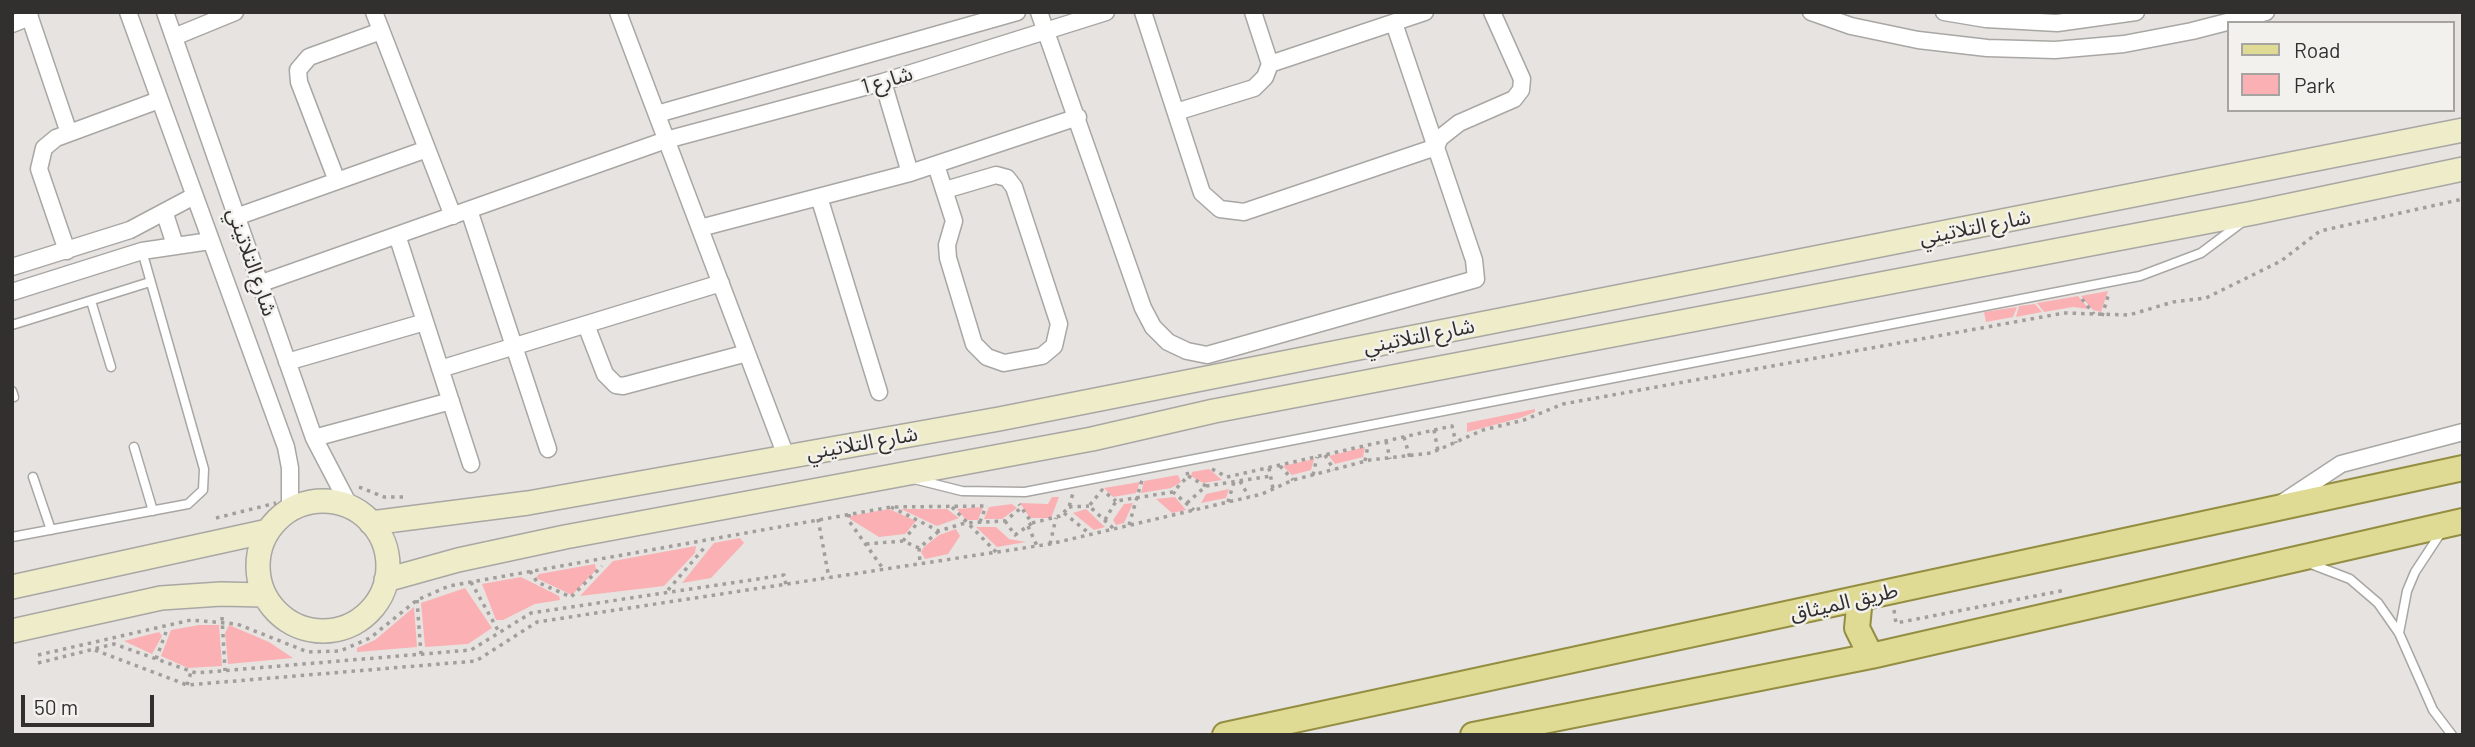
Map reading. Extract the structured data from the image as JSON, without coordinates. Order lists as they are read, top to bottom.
{
  "streets": {
    "main road": ["شارع التلاتيني", "طريق الميثاق"],
    "street": ["شارع 1"]
  },
  "crossings": [
    ["شارع 1", "شارع التلاتيني"]
  ],
  "legend": ["Road", "Park"],
  "scale_bar": "50 m"
}
